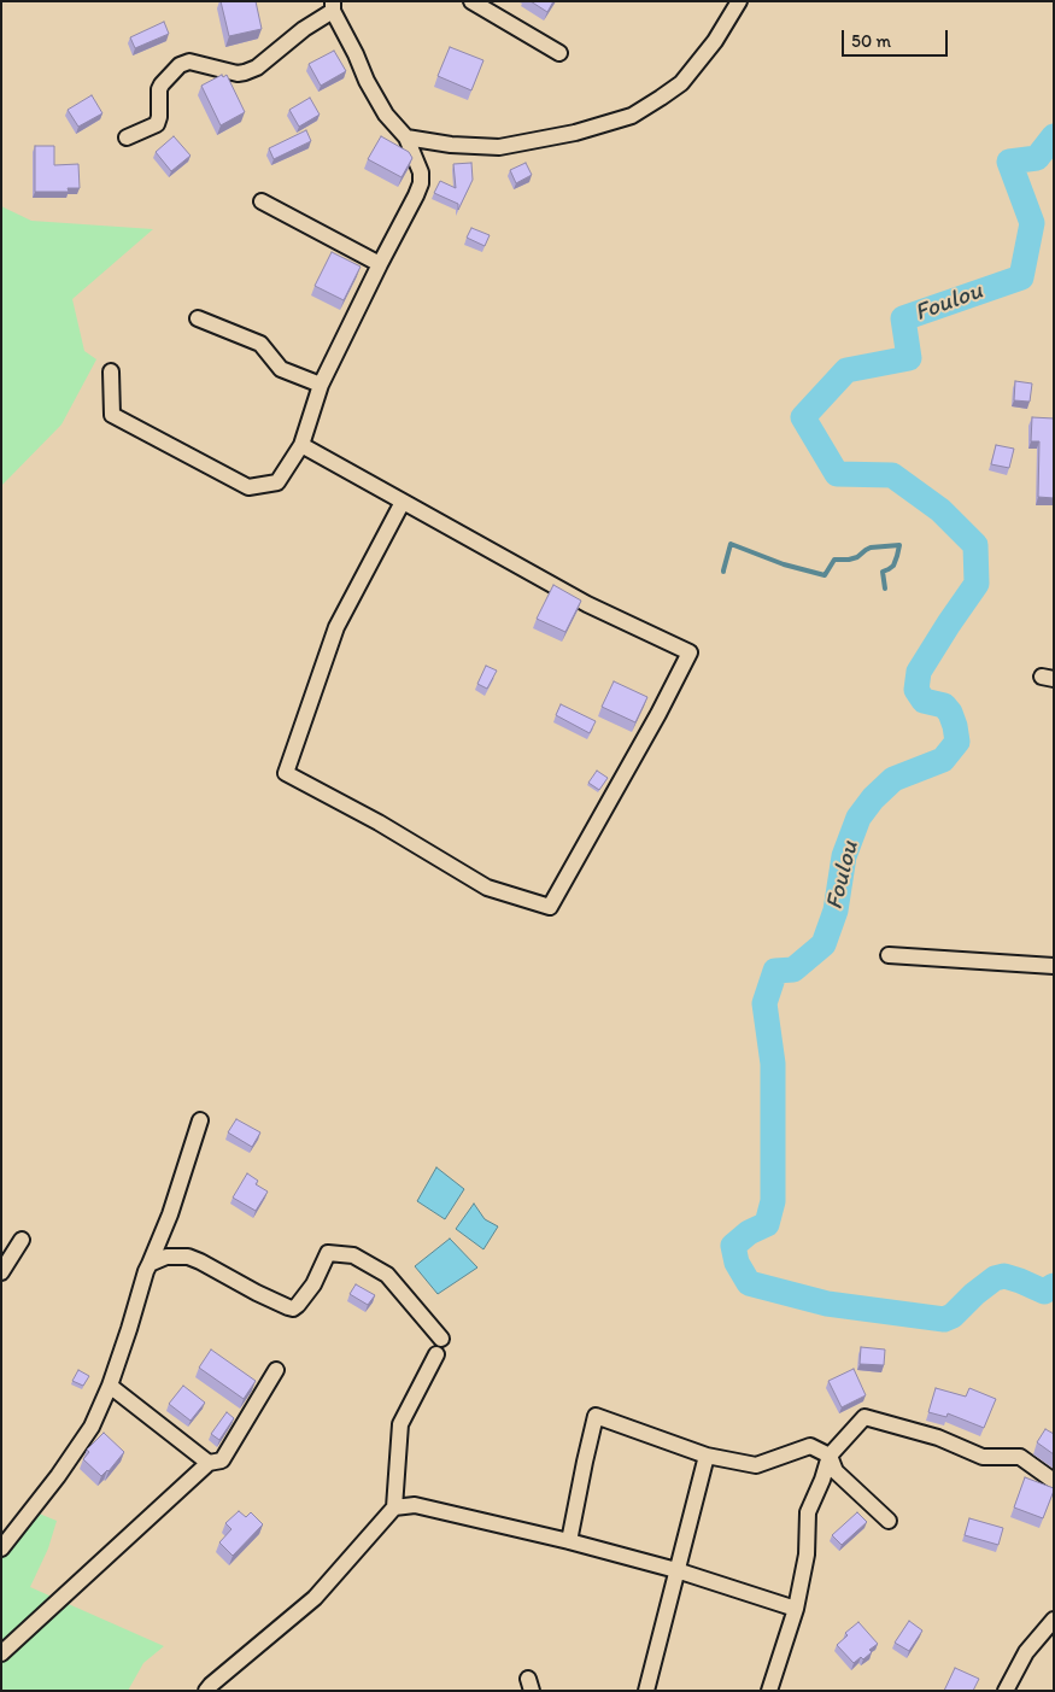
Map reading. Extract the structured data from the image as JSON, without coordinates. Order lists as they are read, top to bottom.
{
  "water": ["Foulou"],
  "scale_bar": "50 m"
}
